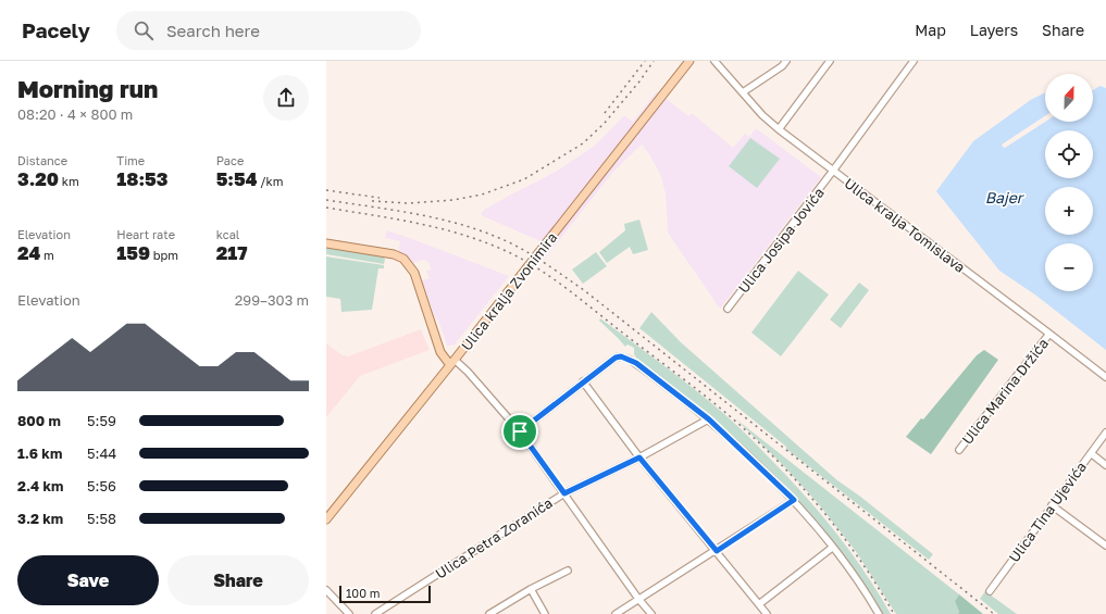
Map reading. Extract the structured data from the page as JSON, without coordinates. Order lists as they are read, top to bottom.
{
  "streets": {
    "main road": ["Ulica kralja Zvonimira"],
    "street": [
      "Ulica kralja Tomislava",
      "Ulica Josipa Jovića",
      "Ulica Marina Držića",
      "Ulica Tina Ujevića",
      "Ulica Petra Zoranića"
    ]
  },
  "crossings": [
    ["Ulica kralja Tomislava", "Ulica Josipa Jovića"],
    ["Ulica kralja Tomislava", "Ulica Marina Držića"]
  ],
  "water": ["Bajer"],
  "scale_bar": "100 m",
  "north": "top",
  "page": {
    "header": "Pacely",
    "search": "Search here",
    "nav": ["Map", "Layers", "Share"],
    "heading": ["Morning run", "08:20 · 4 × 800 m"],
    "map_buttons": ["+", "−"],
    "stats": [
      ["Distance", "3.20 km"],
      ["Time", "18:53"],
      ["Pace", "5:54 /km"],
      ["Elevation", "24 m"],
      ["Heart rate", "159 bpm"],
      ["kcal", "217"]
    ],
    "chart": ["Elevation", "299–303 m"],
    "list": [
      {
        "name": "800 m",
        "note": "5:59"
      },
      {
        "name": "1.6 km",
        "note": "5:44"
      },
      {
        "name": "2.4 km",
        "note": "5:56"
      },
      {
        "name": "3.2 km",
        "note": "5:58"
      }
    ],
    "buttons": ["Save", "Share"],
    "scale": "100 m"
  }
}
